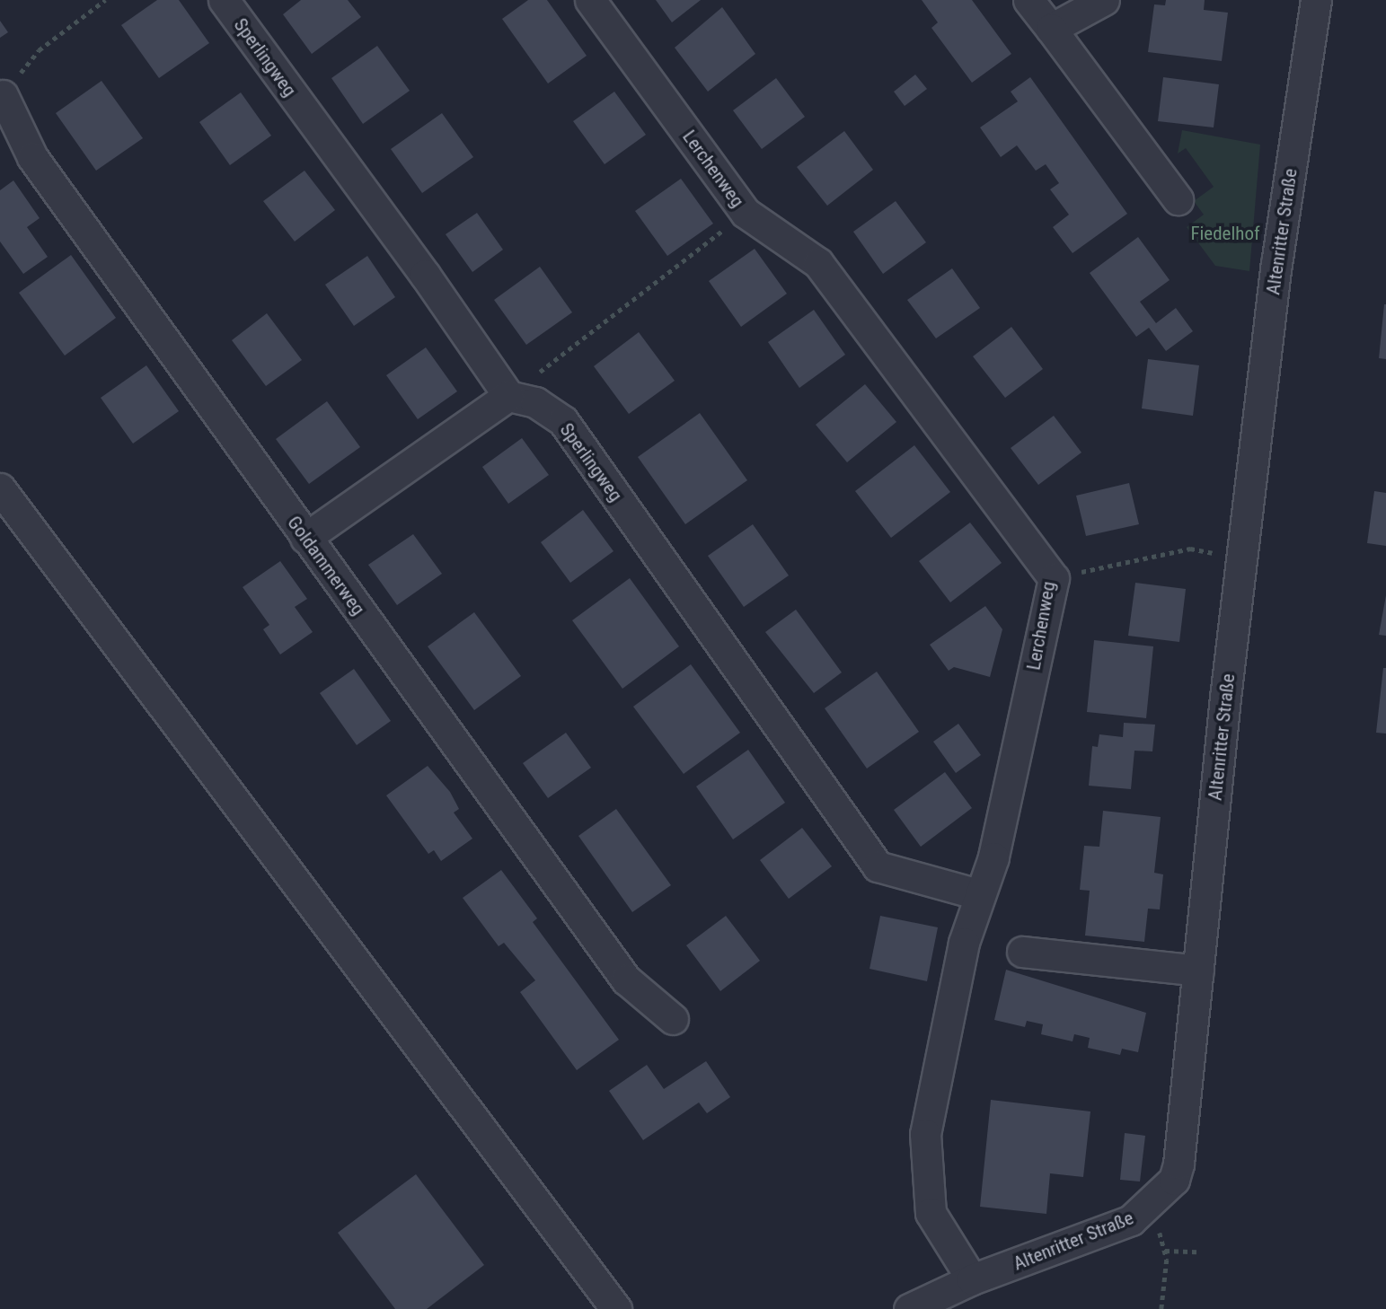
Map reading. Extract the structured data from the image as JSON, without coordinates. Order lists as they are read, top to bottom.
{
  "streets": {
    "street": [
      "Sperlingweg",
      "Lerchenweg",
      "Altenritter Straße",
      "Goldammerweg"
    ]
  },
  "crossings": [
    ["Sperlingweg", "Lerchenweg"],
    ["Lerchenweg", "Altenritter Straße"]
  ],
  "parks": ["Fiedelhof"]
}
